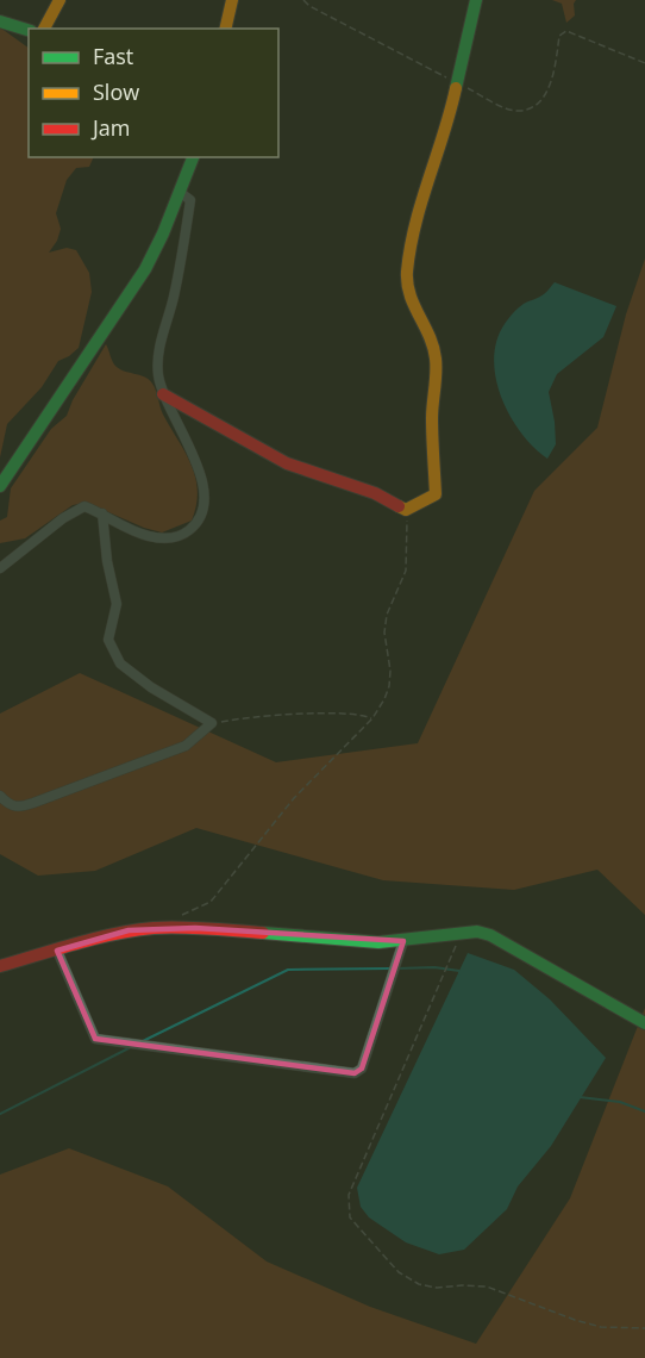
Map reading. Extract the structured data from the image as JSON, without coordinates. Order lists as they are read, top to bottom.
{
  "legend": ["Fast", "Slow", "Jam"]
}
